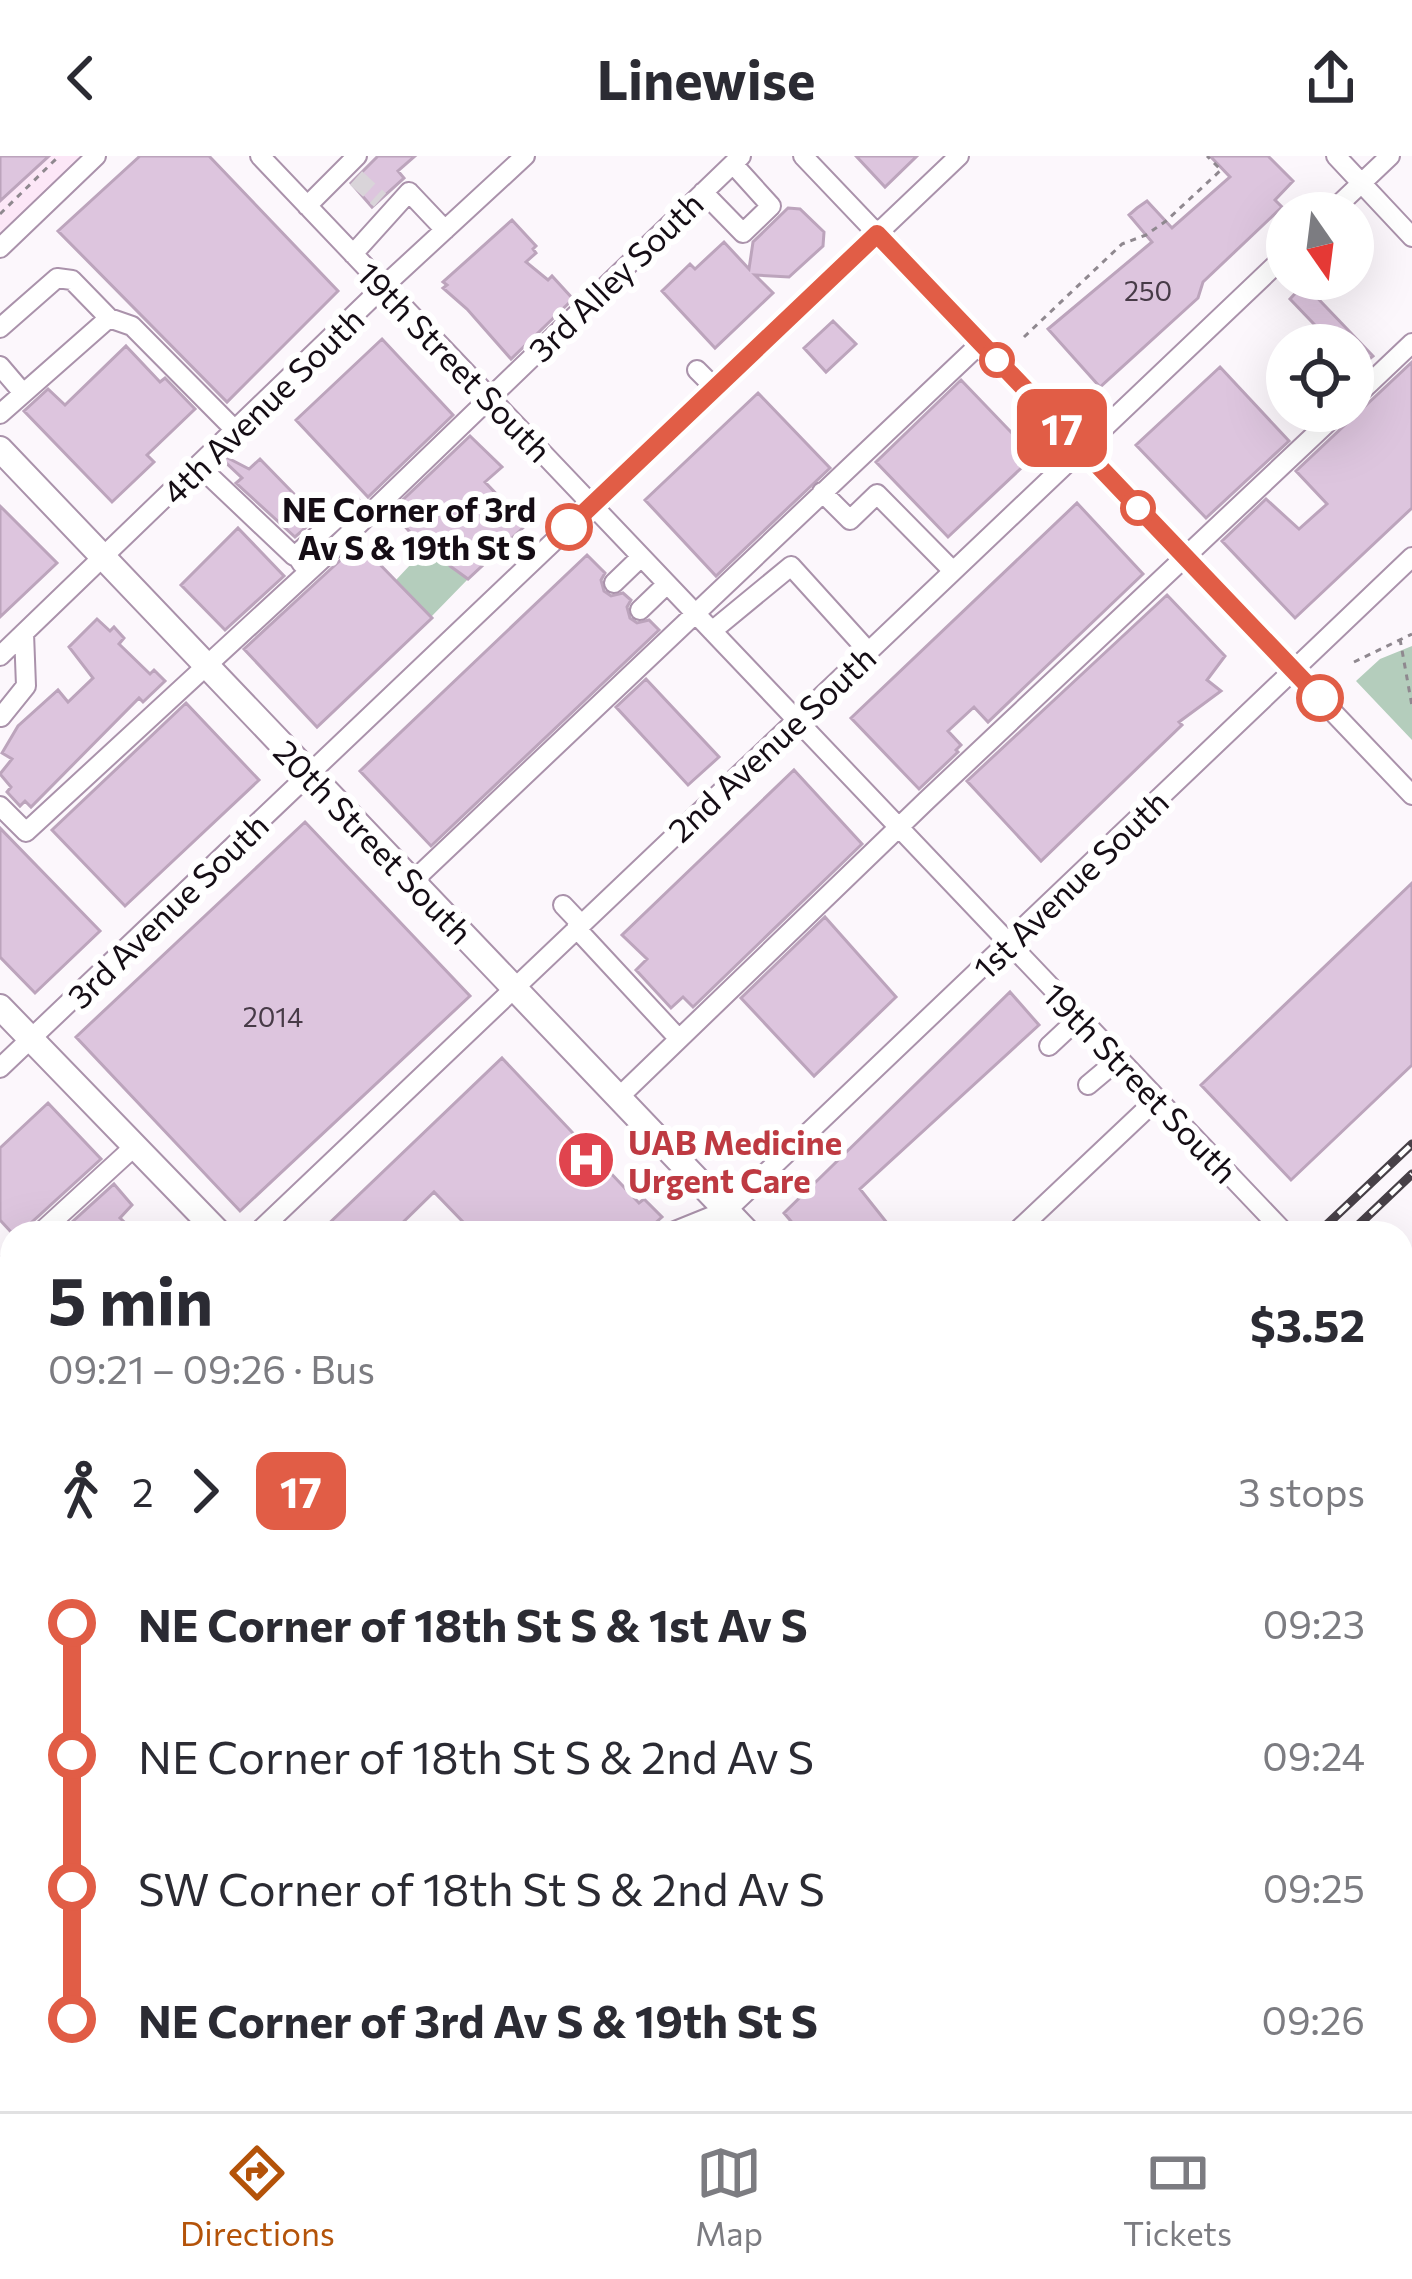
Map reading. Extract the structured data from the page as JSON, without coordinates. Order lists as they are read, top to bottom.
{
  "streets": {
    "main road": ["20th Street South"],
    "street": [
      "3rd Alley South",
      "19th Street South",
      "4th Avenue South",
      "2nd Avenue South",
      "1st Avenue South",
      "3rd Avenue South"
    ]
  },
  "crossings": [
    ["3rd Alley South", "19th Street South"],
    ["3rd Alley South", "20th Street South"],
    ["19th Street South", "4th Avenue South"],
    ["19th Street South", "2nd Avenue South"],
    ["19th Street South", "1st Avenue South"],
    ["19th Street South", "3rd Avenue South"],
    ["4th Avenue South", "20th Street South"],
    ["2nd Avenue South", "20th Street South"],
    ["20th Street South", "3rd Avenue South"]
  ],
  "places": {
    "other": ["NE Corner of 3rd Av S & 19th St S"],
    "hospital": ["UAB Medicine Urgent Care"]
  },
  "lines": ["bus line 17"],
  "house_numbers": ["250", "2014"],
  "north": "bottom",
  "page": {
    "header": "Linewise",
    "on_map": "17",
    "heading": ["5 min", "09:21 – 09:26 · Bus", "$3.52"],
    "legs": ["2", "17", "3 stops"],
    "list": [
      {
        "name": "NE Corner of 18th St S & 1st Av S",
        "value": "09:23"
      },
      {
        "name": "NE Corner of 18th St S & 2nd Av S",
        "value": "09:24"
      },
      {
        "name": "SW Corner of 18th St S & 2nd Av S",
        "value": "09:25"
      },
      {
        "name": "NE Corner of 3rd Av S & 19th St S",
        "value": "09:26"
      }
    ],
    "tabs": ["Directions", "Map", "Tickets"]
  }
}
